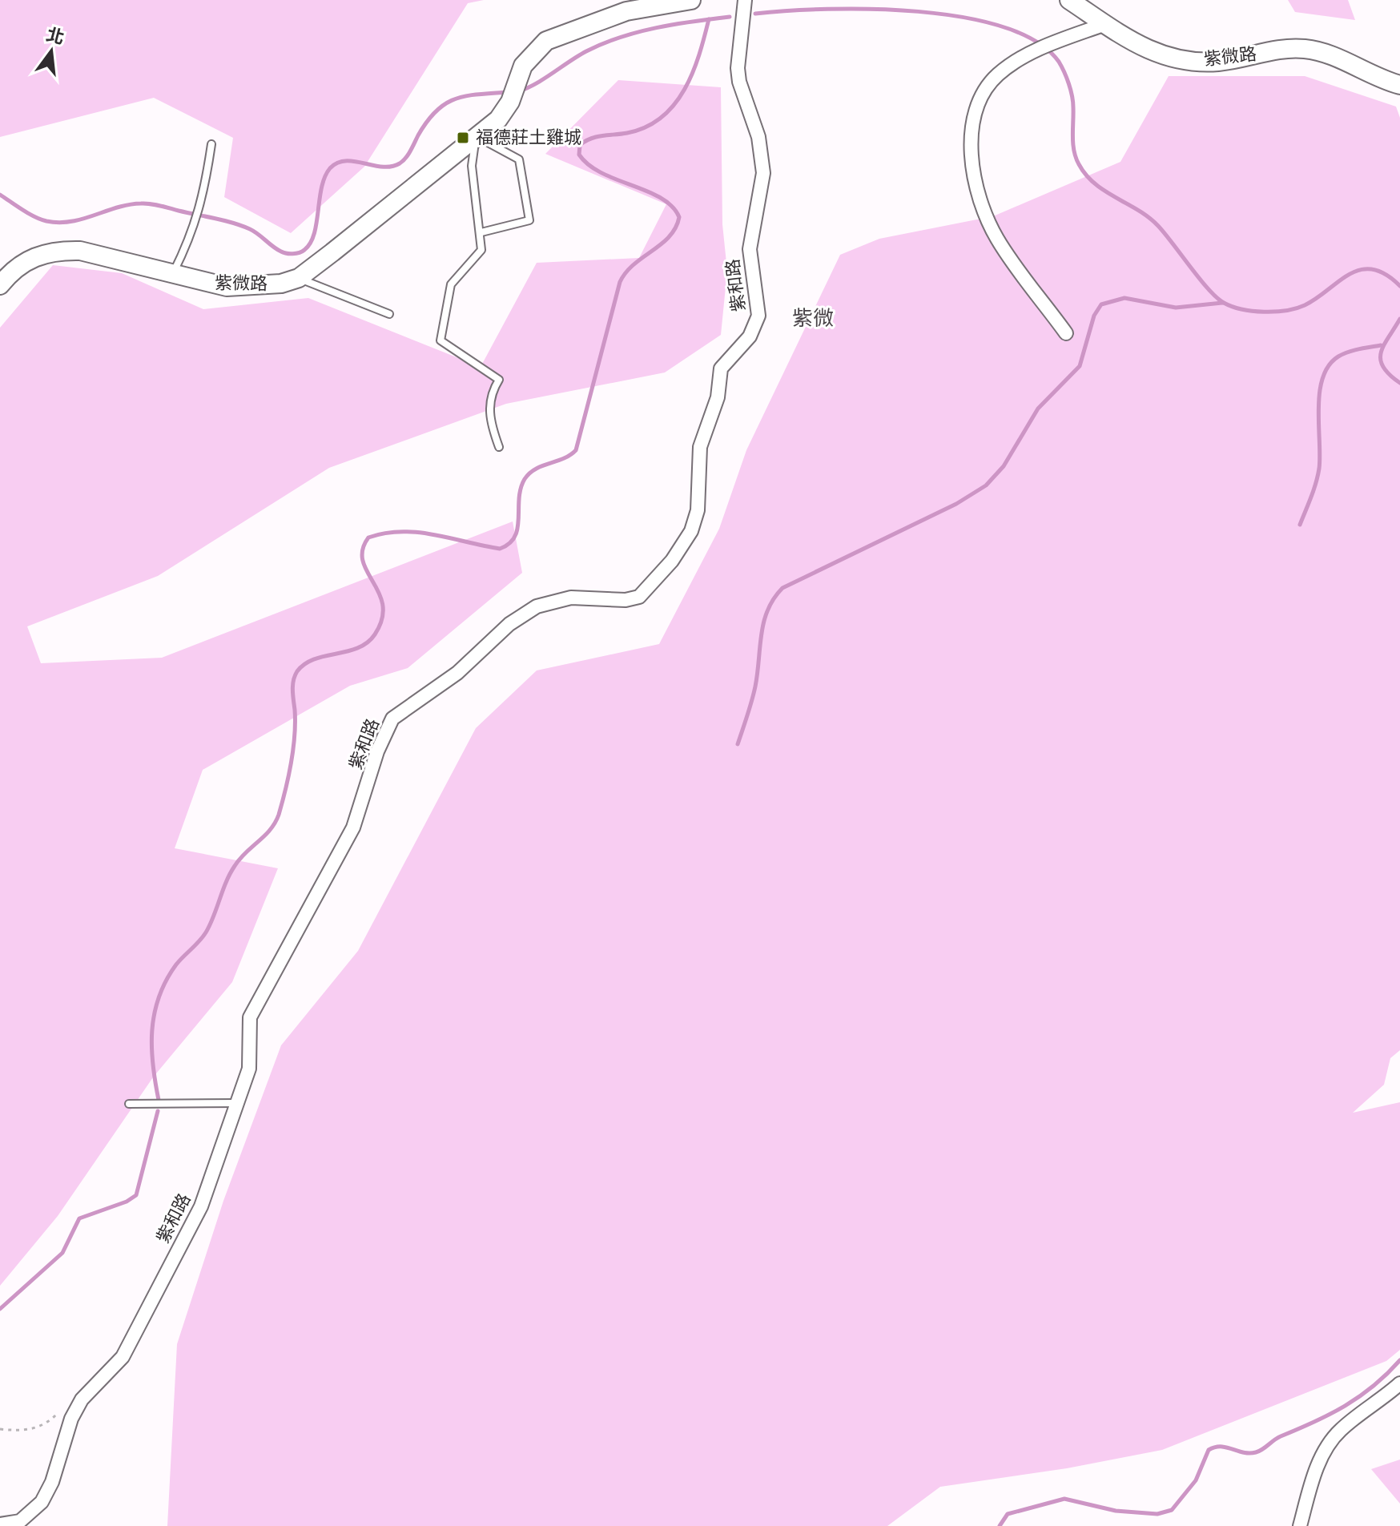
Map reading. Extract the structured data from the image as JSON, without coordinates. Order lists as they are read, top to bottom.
{
  "streets": {
    "street": ["紫微路", "紫和路"]
  },
  "districts": ["紫微"],
  "places": {
    "transit": ["福德莊土雞城"]
  },
  "north": "top"
}
